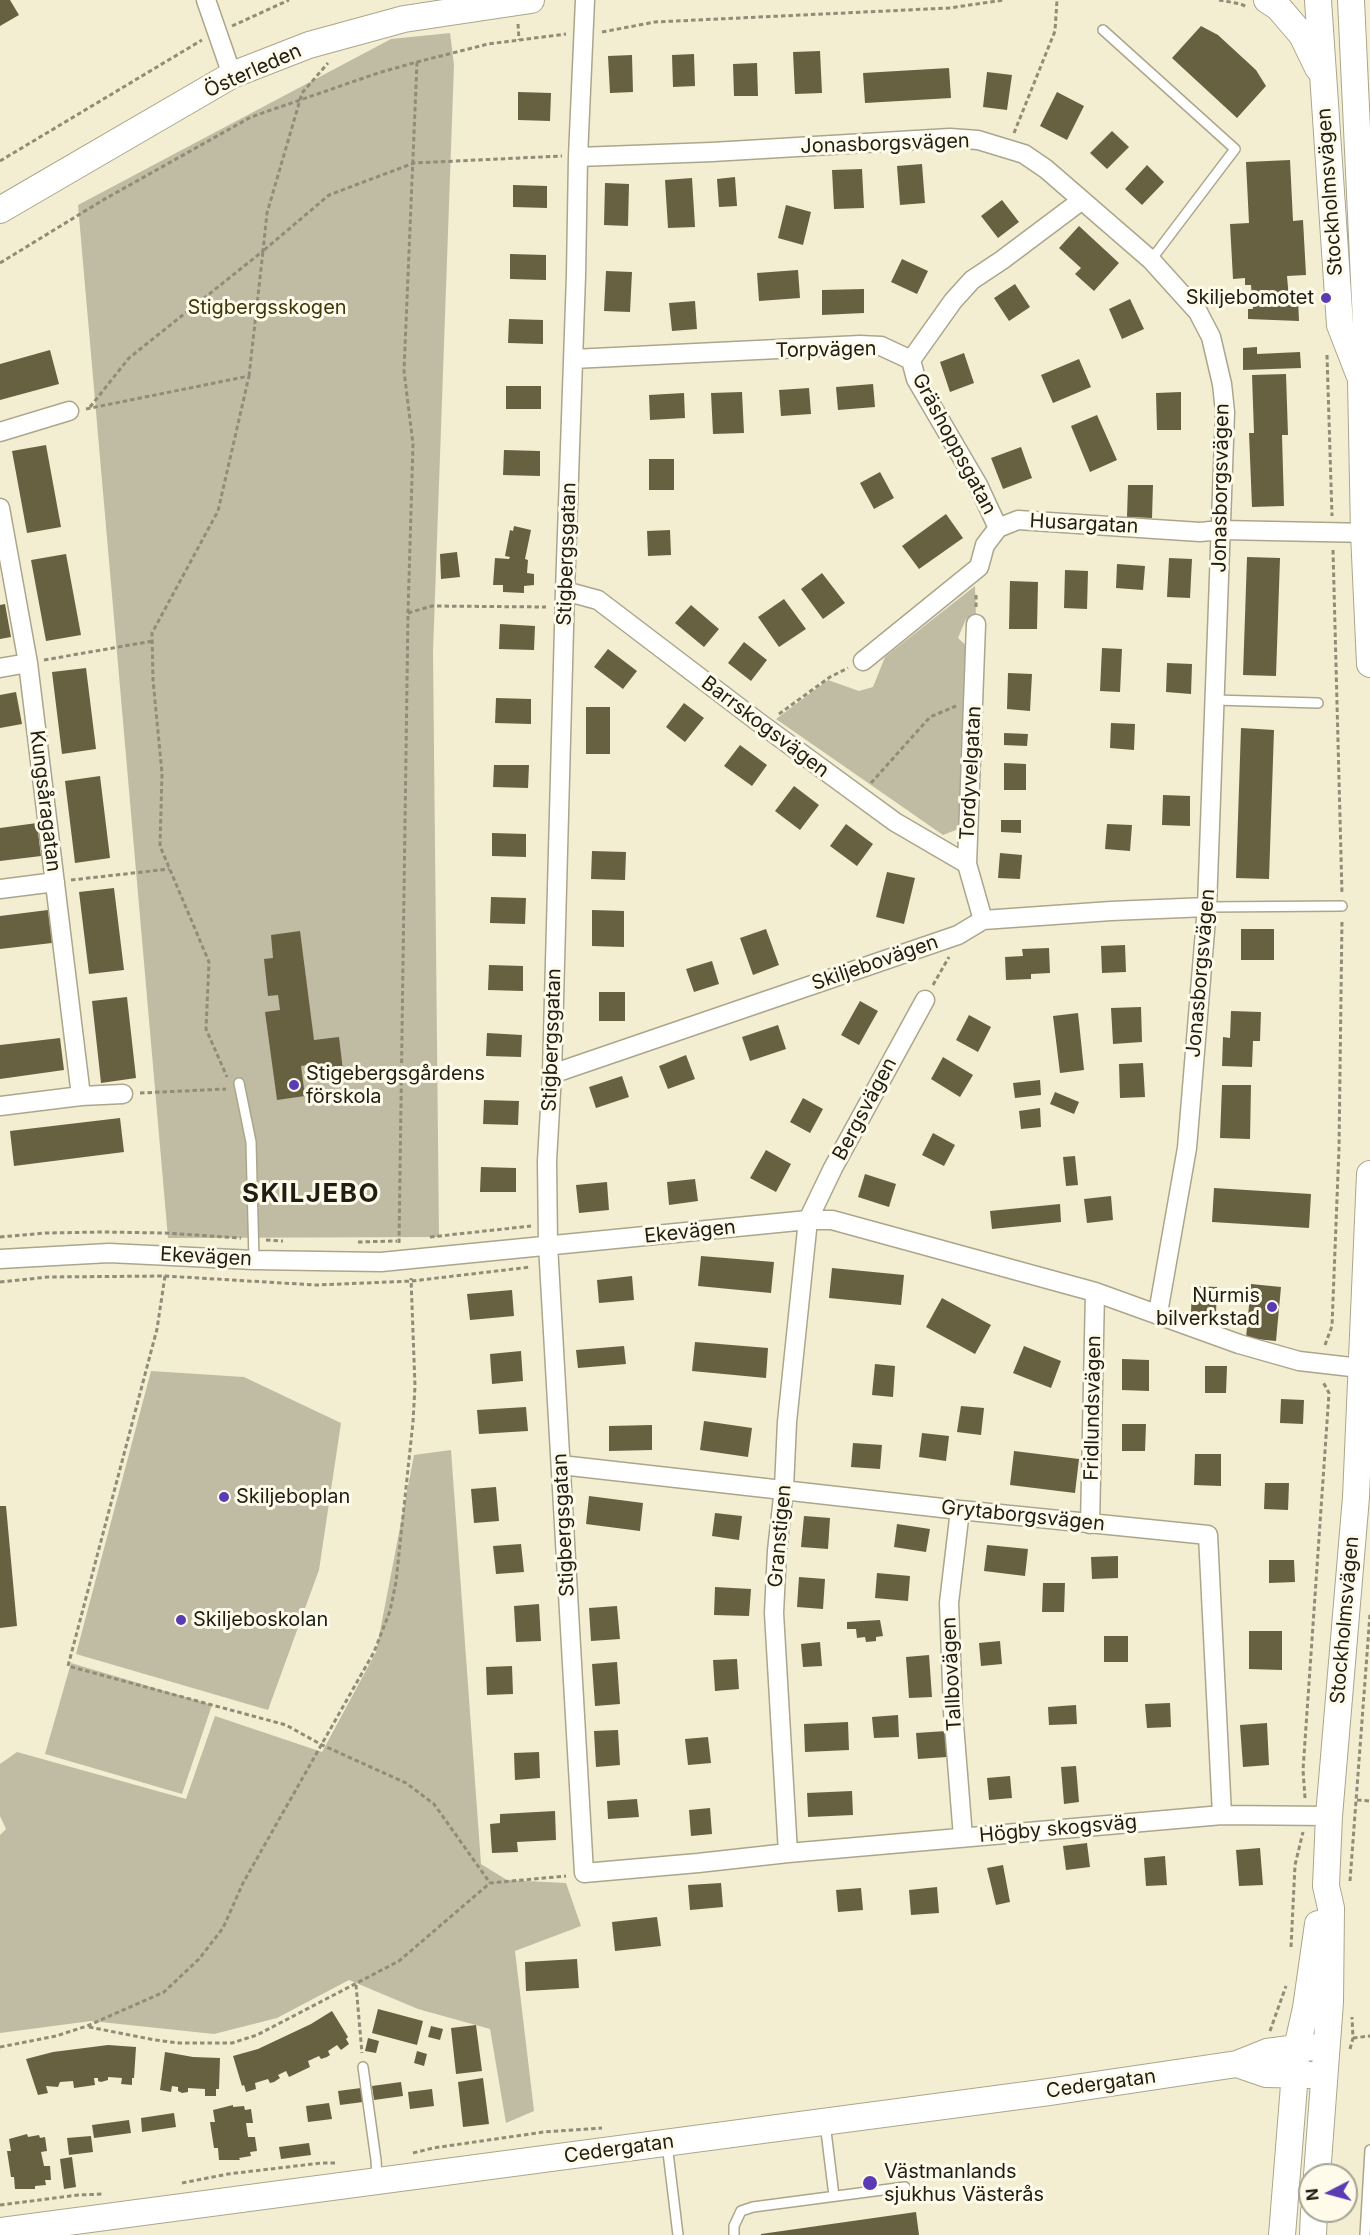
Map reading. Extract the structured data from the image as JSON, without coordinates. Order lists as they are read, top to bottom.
{
  "streets": {
    "main road": ["Österleden", "Stockholmsvägen", "Cedergatan"],
    "street": [
      "Jonasborgsvägen",
      "Torpvägen",
      "Gräshoppsgatan",
      "Husargatan",
      "Stigbergsgatan",
      "Barrskogsvägen",
      "Tordyvelgatan",
      "Kungsåragatan",
      "Skiljebovägen",
      "Bergsvägen",
      "Ekevägen",
      "Fridlundsvägen",
      "Grytaborgsvägen",
      "Granstigen",
      "Tallbovägen",
      "Högby skogsväg"
    ]
  },
  "crossings": [
    ["Jonasborgsvägen", "Husargatan"],
    ["Jonasborgsvägen", "Stigbergsgatan"],
    ["Jonasborgsvägen", "Skiljebovägen"],
    ["Jonasborgsvägen", "Ekevägen"],
    ["Stockholmsvägen", "Husargatan"],
    ["Stockholmsvägen", "Ekevägen"],
    ["Stockholmsvägen", "Högby skogsväg"],
    ["Stockholmsvägen", "Cedergatan"],
    ["Torpvägen", "Gräshoppsgatan"],
    ["Torpvägen", "Stigbergsgatan"],
    ["Gräshoppsgatan", "Husargatan"],
    ["Stigbergsgatan", "Barrskogsvägen"],
    ["Stigbergsgatan", "Skiljebovägen"],
    ["Stigbergsgatan", "Ekevägen"],
    ["Stigbergsgatan", "Grytaborgsvägen"],
    ["Barrskogsvägen", "Tordyvelgatan"],
    ["Tordyvelgatan", "Skiljebovägen"],
    ["Bergsvägen", "Ekevägen"],
    ["Bergsvägen", "Granstigen"],
    ["Ekevägen", "Fridlundsvägen"],
    ["Ekevägen", "Granstigen"],
    ["Fridlundsvägen", "Grytaborgsvägen"],
    ["Grytaborgsvägen", "Granstigen"],
    ["Grytaborgsvägen", "Tallbovägen"],
    ["Grytaborgsvägen", "Högby skogsväg"],
    ["Granstigen", "Högby skogsväg"],
    ["Tallbovägen", "Högby skogsväg"]
  ],
  "districts": ["SKILJEBO"],
  "parks": ["Stigbergsskogen"],
  "places": [
    "Skiljebomotet",
    "Stigebergsgårdens förskola",
    "Nurmis bilverkstad",
    "Skiljeboplan",
    "Skiljeboskolan",
    "Västmanlands sjukhus Västerås"
  ],
  "north": "left"
}
